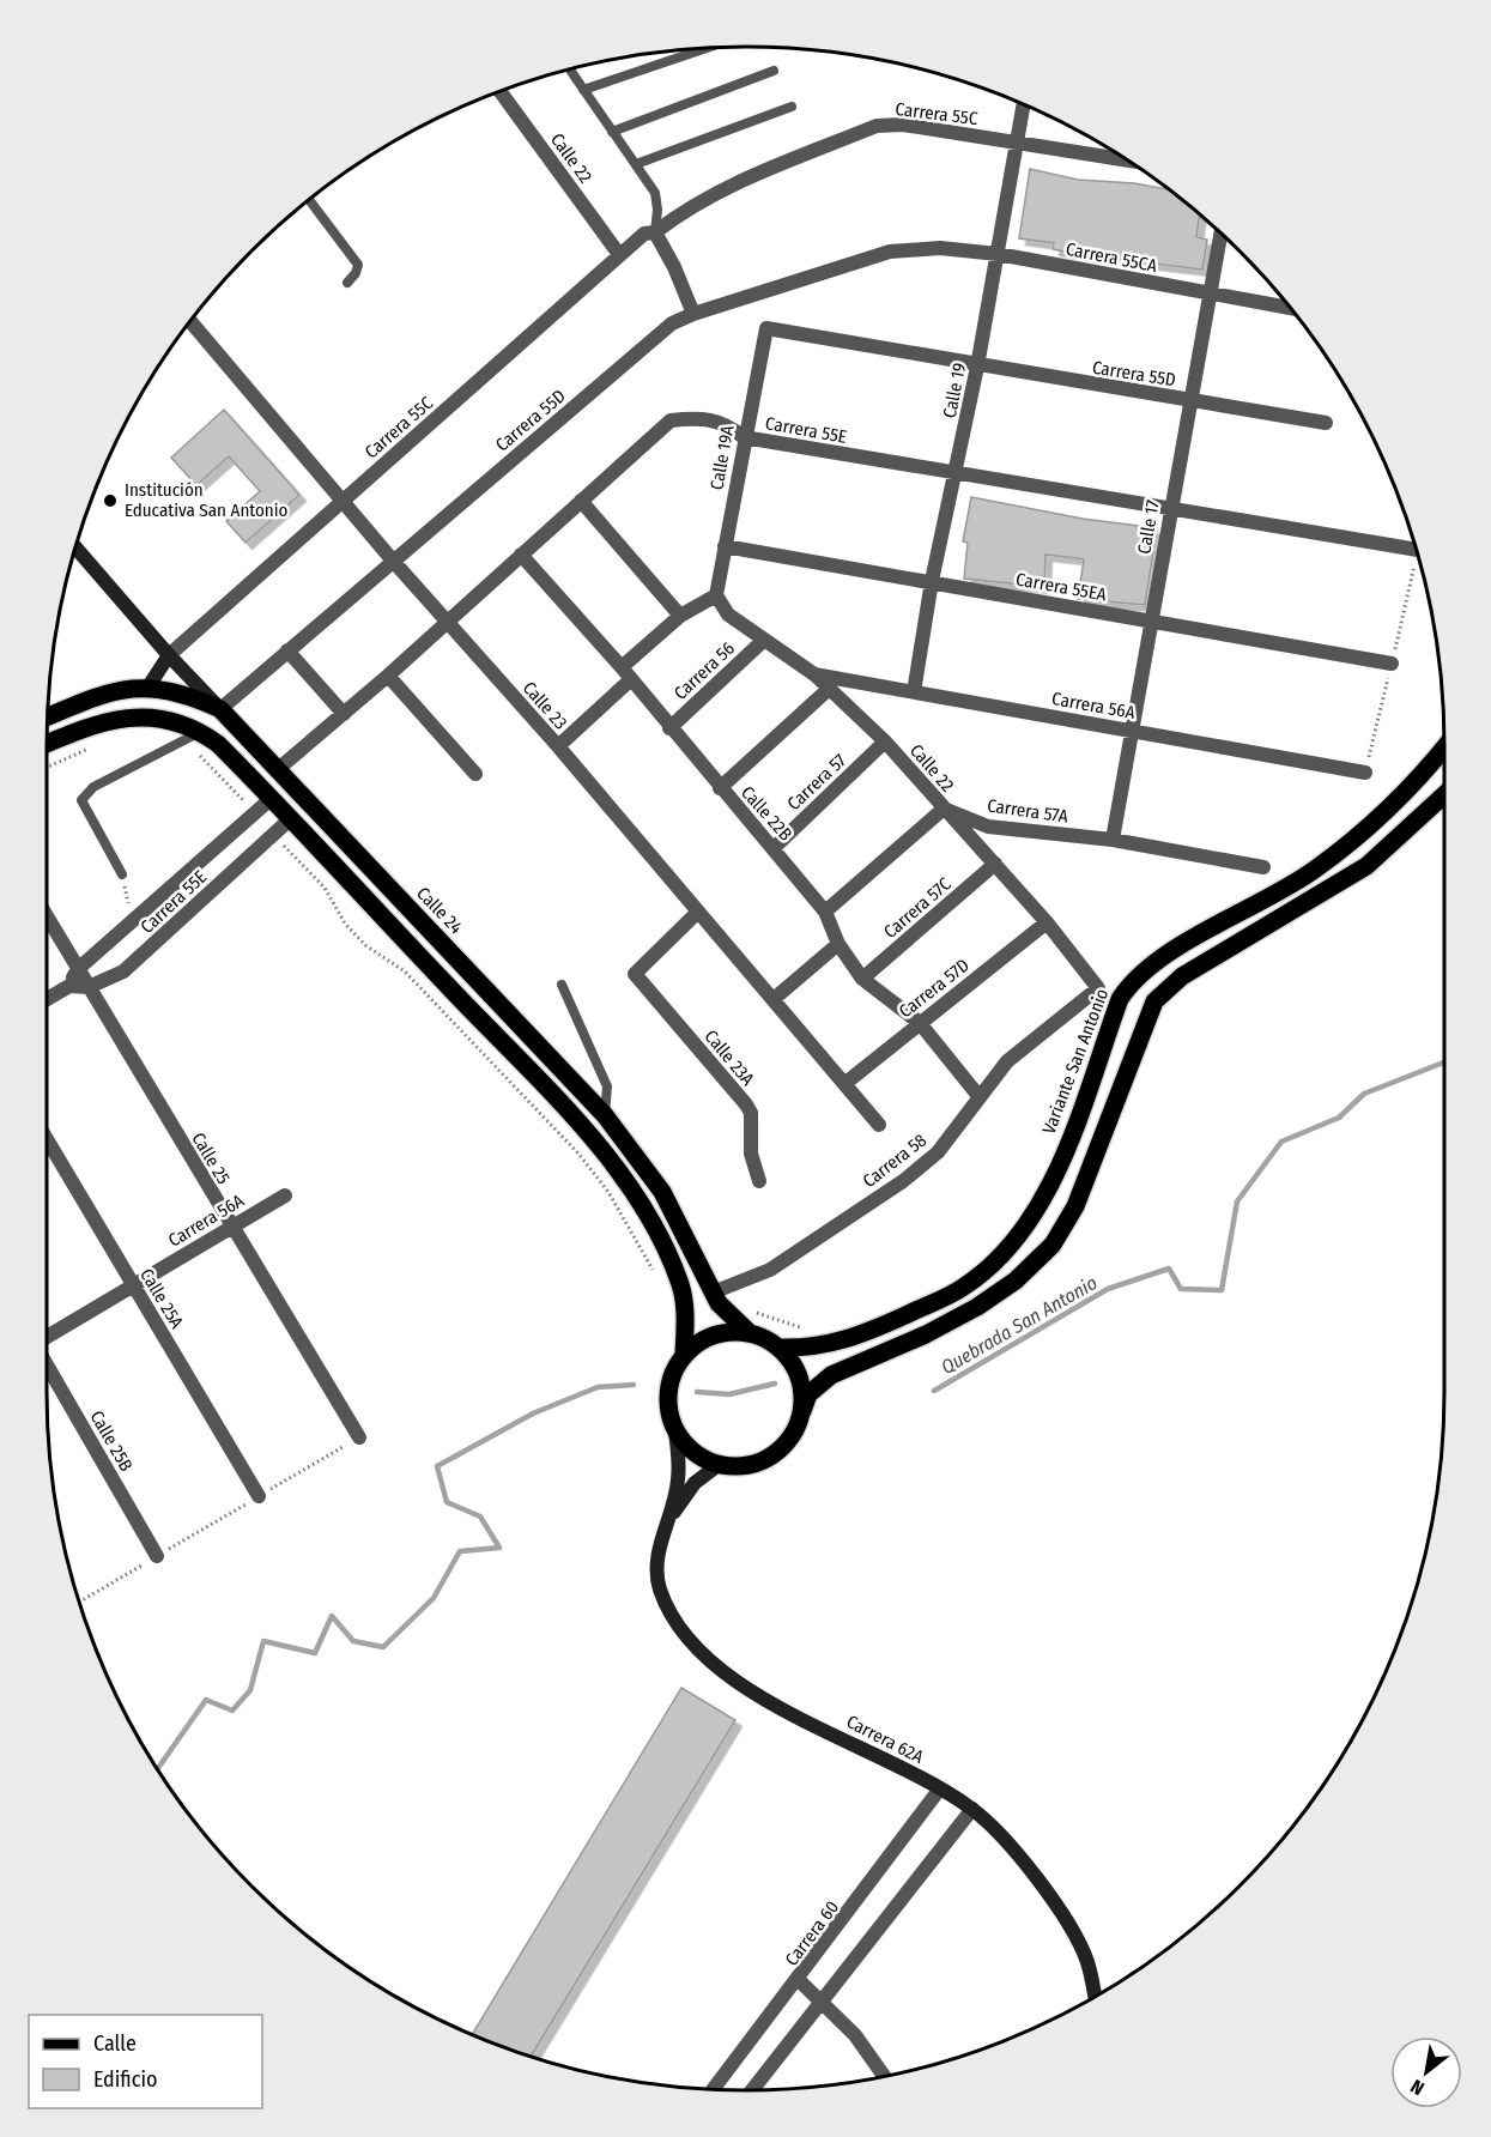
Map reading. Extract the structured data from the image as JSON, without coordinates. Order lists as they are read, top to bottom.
{
  "streets": {
    "main road": ["Calle 24", "Variante San Antonio"],
    "street": [
      "Carrera 55C",
      "Calle 22",
      "Carrera 55CA",
      "Carrera 55D",
      "Calle 19",
      "Carrera 55E",
      "Calle 19A",
      "Calle 17",
      "Carrera 55EA",
      "Carrera 56",
      "Calle 23",
      "Carrera 56A",
      "Carrera 57",
      "Carrera 57A",
      "Calle 22B",
      "Carrera 57C",
      "Carrera 57D",
      "Calle 23A",
      "Calle 25",
      "Carrera 58",
      "Calle 25A",
      "Calle 25B",
      "Carrera 62A",
      "Carrera 60"
    ]
  },
  "crossings": [
    ["Carrera 55C", "Calle 22"],
    ["Carrera 55C", "Calle 19"],
    ["Carrera 55C", "Calle 23"],
    ["Carrera 55C", "Calle 24"],
    ["Calle 22", "Calle 19A"],
    ["Calle 22", "Carrera 56"],
    ["Calle 22", "Carrera 56A"],
    ["Calle 22", "Carrera 57"],
    ["Calle 22", "Carrera 57A"],
    ["Calle 22", "Carrera 57C"],
    ["Calle 22", "Carrera 57D"],
    ["Calle 22", "Carrera 58"],
    ["Carrera 55CA", "Carrera 55D"],
    ["Carrera 55CA", "Calle 19"],
    ["Carrera 55CA", "Calle 17"],
    ["Carrera 55D", "Calle 19"],
    ["Carrera 55D", "Calle 19A"],
    ["Carrera 55D", "Calle 17"],
    ["Carrera 55D", "Calle 23"],
    ["Carrera 55D", "Calle 24"],
    ["Calle 19", "Carrera 55E"],
    ["Calle 19", "Carrera 55EA"],
    ["Calle 19", "Carrera 56A"],
    ["Carrera 55E", "Calle 19A"],
    ["Carrera 55E", "Calle 17"],
    ["Carrera 55E", "Calle 23"],
    ["Carrera 55E", "Calle 22B"],
    ["Carrera 55E", "Calle 24"],
    ["Carrera 55E", "Calle 25"],
    ["Calle 19A", "Carrera 55EA"],
    ["Calle 17", "Carrera 55EA"],
    ["Calle 17", "Carrera 56A"],
    ["Calle 17", "Carrera 57A"],
    ["Carrera 56", "Calle 22B"],
    ["Calle 23", "Carrera 57D"],
    ["Calle 23", "Calle 23A"],
    ["Carrera 56A", "Calle 25"],
    ["Carrera 56A", "Calle 25A"],
    ["Carrera 57", "Calle 22B"],
    ["Calle 22B", "Carrera 57C"],
    ["Calle 22B", "Carrera 57D"],
    ["Calle 22B", "Carrera 58"],
    ["Calle 24", "Variante San Antonio"],
    ["Calle 24", "Carrera 58"],
    ["Calle 24", "Carrera 62A"],
    ["Variante San Antonio", "Carrera 62A"],
    ["Carrera 62A", "Carrera 60"]
  ],
  "water": ["Quebrada San Antonio"],
  "places": ["Institución Educativa San Antonio"],
  "legend": ["Calle", "Edificio"],
  "north": "bottom left"
}
